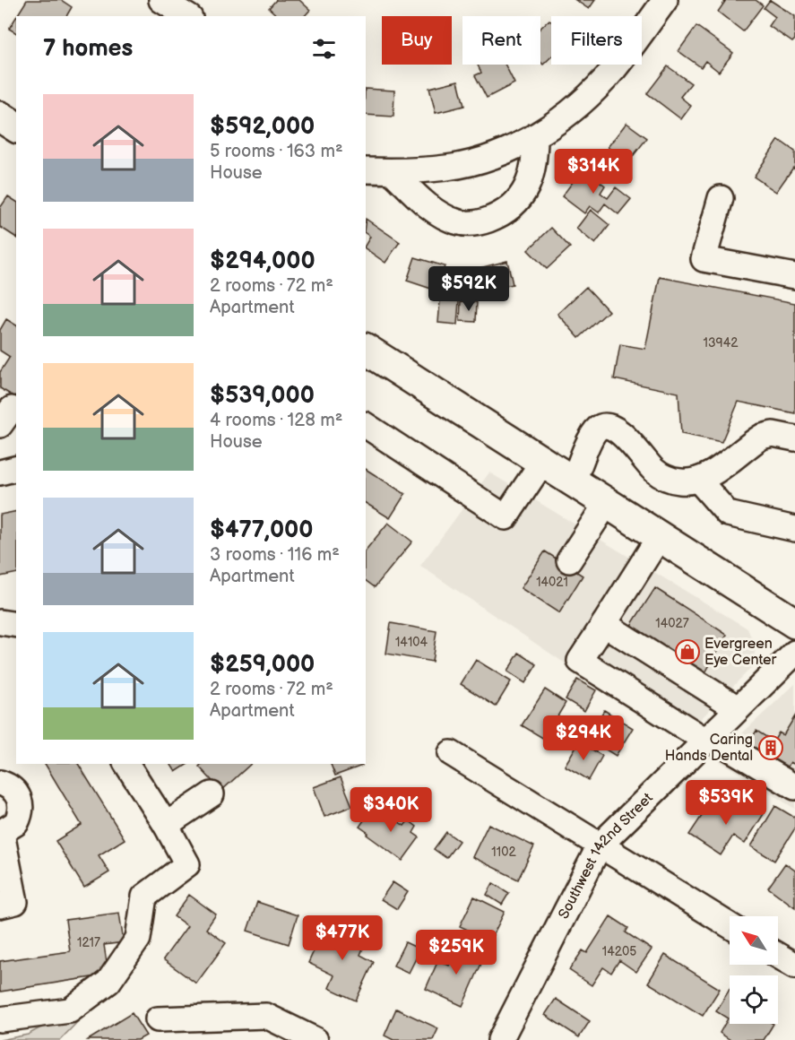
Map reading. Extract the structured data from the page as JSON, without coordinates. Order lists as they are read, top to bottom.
{
  "streets": {
    "street": ["Southwest 142nd Street"]
  },
  "places": {
    "shop": ["Evergreen Eye Center"],
    "building": ["Caring Hands Dental"]
  },
  "house_numbers": [
    "13942",
    "14021",
    "14027",
    "14104",
    "1102",
    "1217",
    "14205"
  ],
  "north": "top left",
  "page": {
    "chip": ["Buy", "Rent", "Filters"],
    "heading": "7 homes",
    "list": [
      {
        "name": "$592,000",
        "note": "5 rooms · 163 m² · House"
      },
      {
        "name": "$294,000",
        "note": "2 rooms · 72 m² · Apartment"
      },
      {
        "name": "$539,000",
        "note": "4 rooms · 128 m² · House"
      },
      {
        "name": "$477,000",
        "note": "3 rooms · 116 m² · Apartment"
      },
      {
        "name": "$259,000",
        "note": "2 rooms · 72 m² · Apartment"
      }
    ],
    "price": [
      "$314K",
      "$592K",
      "$294K",
      "$539K",
      "$340K",
      "$477K",
      "$259K"
    ]
  }
}
